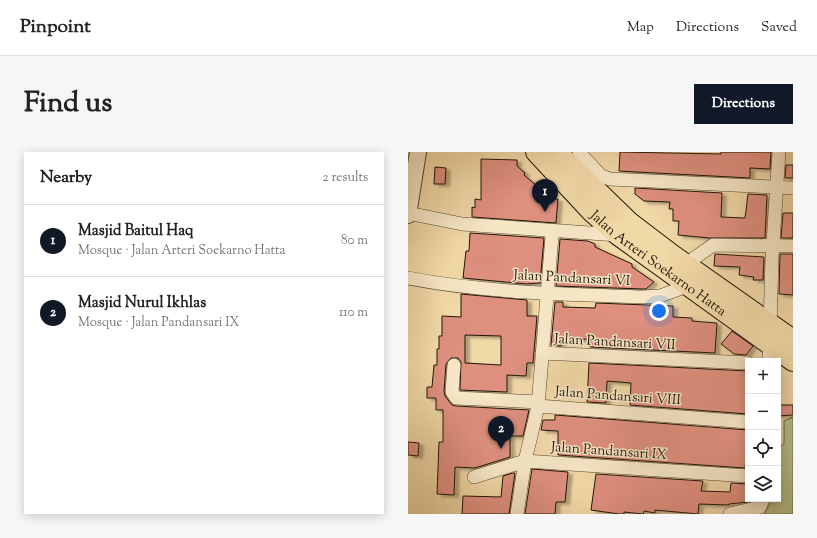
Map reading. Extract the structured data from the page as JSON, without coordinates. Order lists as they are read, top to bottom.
{
  "streets": {
    "main road": ["Jalan Arteri Soekarno Hatta"],
    "street": [
      "Jalan Pandansari VI",
      "Jalan Pandansari VII",
      "Jalan Pandansari VIII",
      "Jalan Pandansari IX"
    ]
  },
  "crossings": [
    ["Jalan Arteri Soekarno Hatta", "Jalan Pandansari VI"],
    ["Jalan Pandansari VI", "Jalan Pandansari VII"],
    ["Jalan Pandansari VII", "Jalan Pandansari VIII"],
    ["Jalan Pandansari VIII", "Jalan Pandansari IX"]
  ],
  "page": {
    "header": "Pinpoint",
    "nav": ["Map", "Directions", "Saved"],
    "title": "Find us",
    "buttons": "Directions",
    "heading": ["Nearby", "2 results"],
    "pins": ["1", "2"],
    "list": [
      {
        "mark": "1",
        "name": "Masjid Baitul Haq",
        "note": "Mosque · Jalan Arteri Soekarno Hatta",
        "value": "80 m"
      },
      {
        "mark": "2",
        "name": "Masjid Nurul Ikhlas",
        "note": "Mosque · Jalan Pandansari IX",
        "value": "110 m"
      }
    ],
    "map_buttons": ["+", "−"]
  }
}
